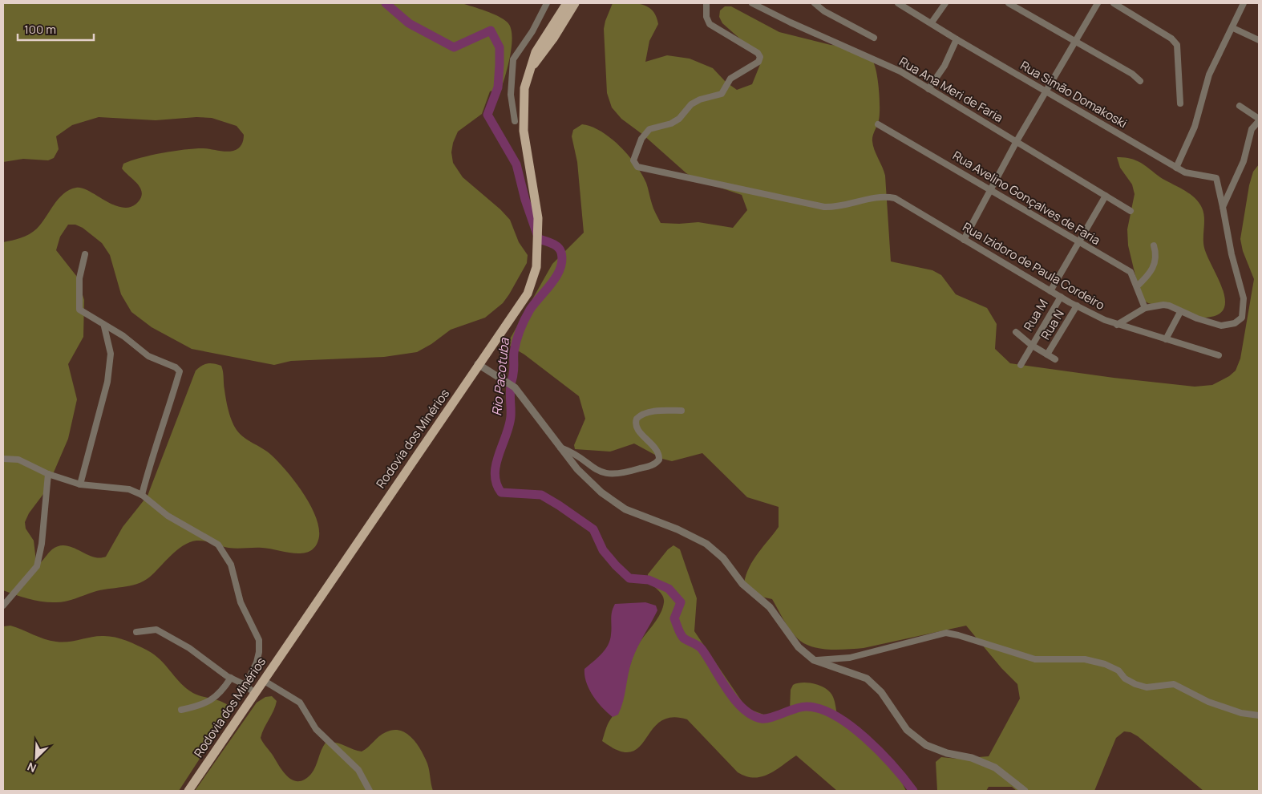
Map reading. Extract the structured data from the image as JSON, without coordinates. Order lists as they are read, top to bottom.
{
  "streets": {
    "main road": ["Rodovia dos Minérios"],
    "street": [
      "Rua Ana Meri de Faria",
      "Rua Simão Domakoski",
      "Rua Avelino Gonçalves de Faria",
      "Rua Izidoro de Paula Cordeiro",
      "Rua M",
      "Rua N"
    ]
  },
  "crossings": [
    ["Rua Izidoro de Paula Cordeiro", "Rua M"],
    ["Rua Izidoro de Paula Cordeiro", "Rua N"]
  ],
  "water": ["Rio Pacotuba"],
  "scale_bar": "100 m",
  "north": "bottom left"
}
